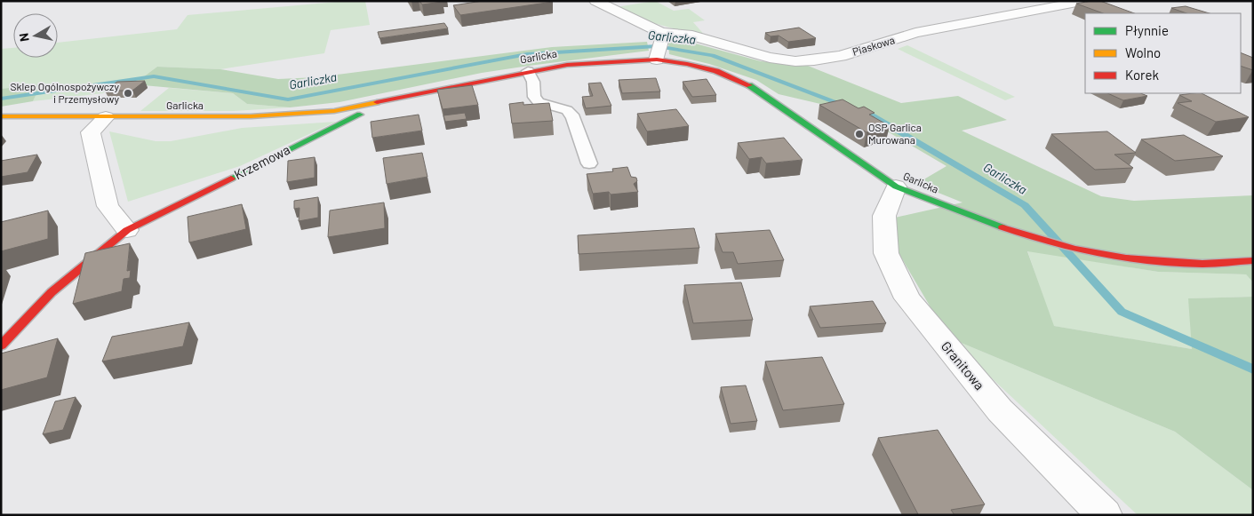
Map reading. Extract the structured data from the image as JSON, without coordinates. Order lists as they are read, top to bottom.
{
  "streets": {
    "street": [
      "Piaskowa",
      "Garlicka",
      "Krzemowa",
      "Granitowa"
    ]
  },
  "crossings": [
    ["Piaskowa", "Garlicka"],
    ["Garlicka", "Krzemowa"],
    ["Garlicka", "Granitowa"]
  ],
  "water": ["Garliczka"],
  "places": ["Sklep Ogólnospożywczy i Przemysłowy", "OSP Garlica Murowana"],
  "legend": ["Płynnie", "Wolno", "Korek"],
  "north": "left"
}
